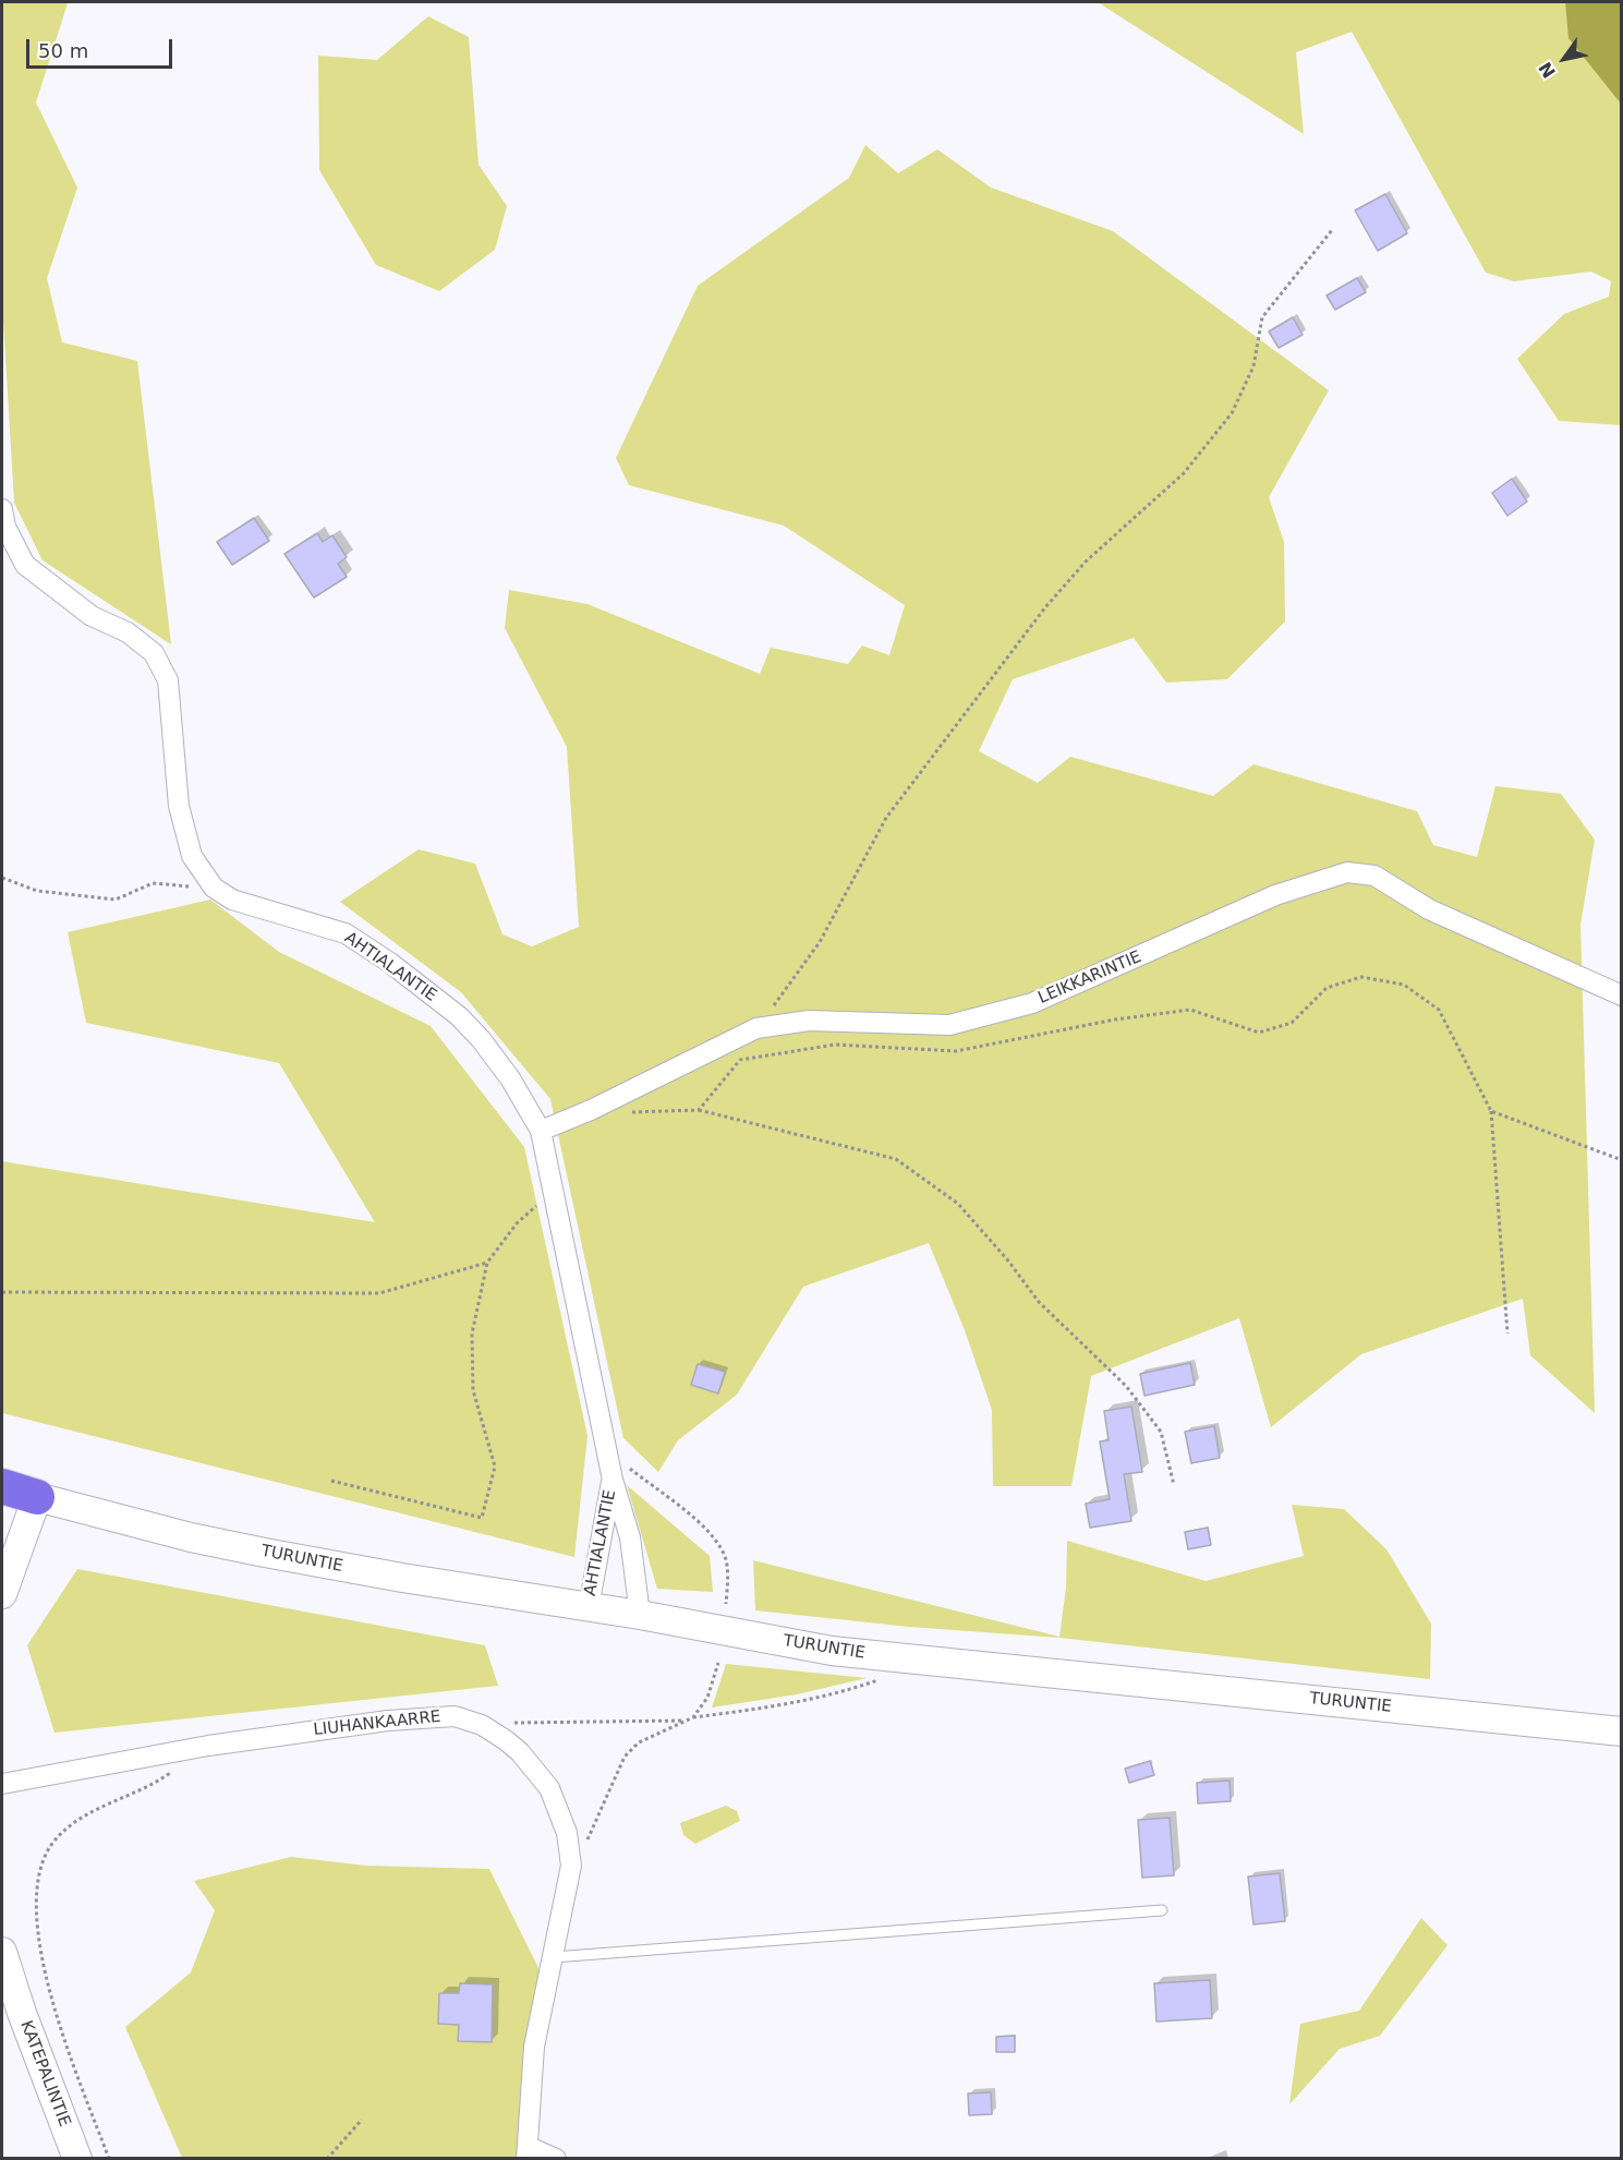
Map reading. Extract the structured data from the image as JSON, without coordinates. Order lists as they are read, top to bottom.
{
  "streets": {
    "main road": ["TURUNTIE", "KATEPALINTIE"],
    "street": ["AHTIALANTIE", "LEIKKARINTIE", "LIUHANKAARRE"]
  },
  "crossings": [
    ["AHTIALANTIE", "LEIKKARINTIE"],
    ["AHTIALANTIE", "TURUNTIE"]
  ],
  "scale_bar": "50 m",
  "north": "bottom left"
}
